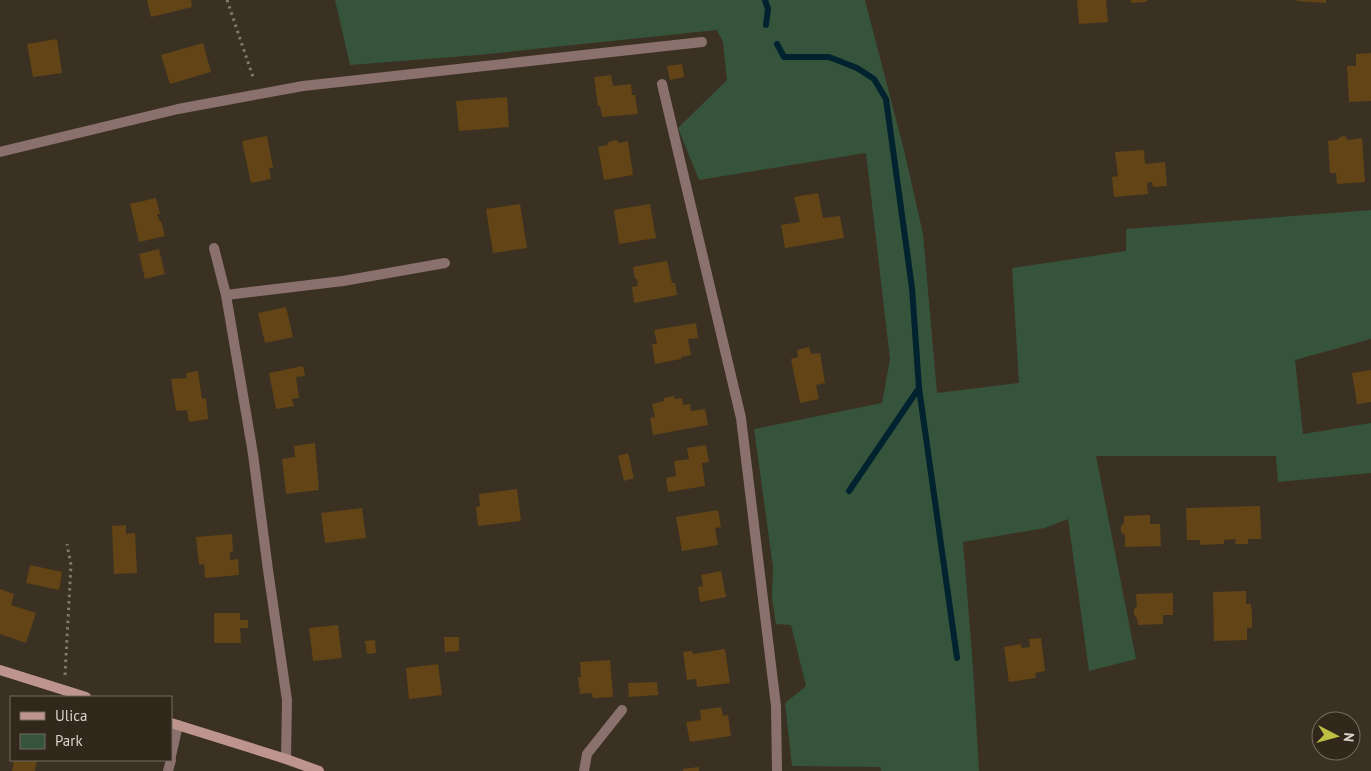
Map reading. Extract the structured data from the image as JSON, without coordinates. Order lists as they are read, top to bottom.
{
  "legend": ["Ulica", "Park"],
  "north": "right"
}
